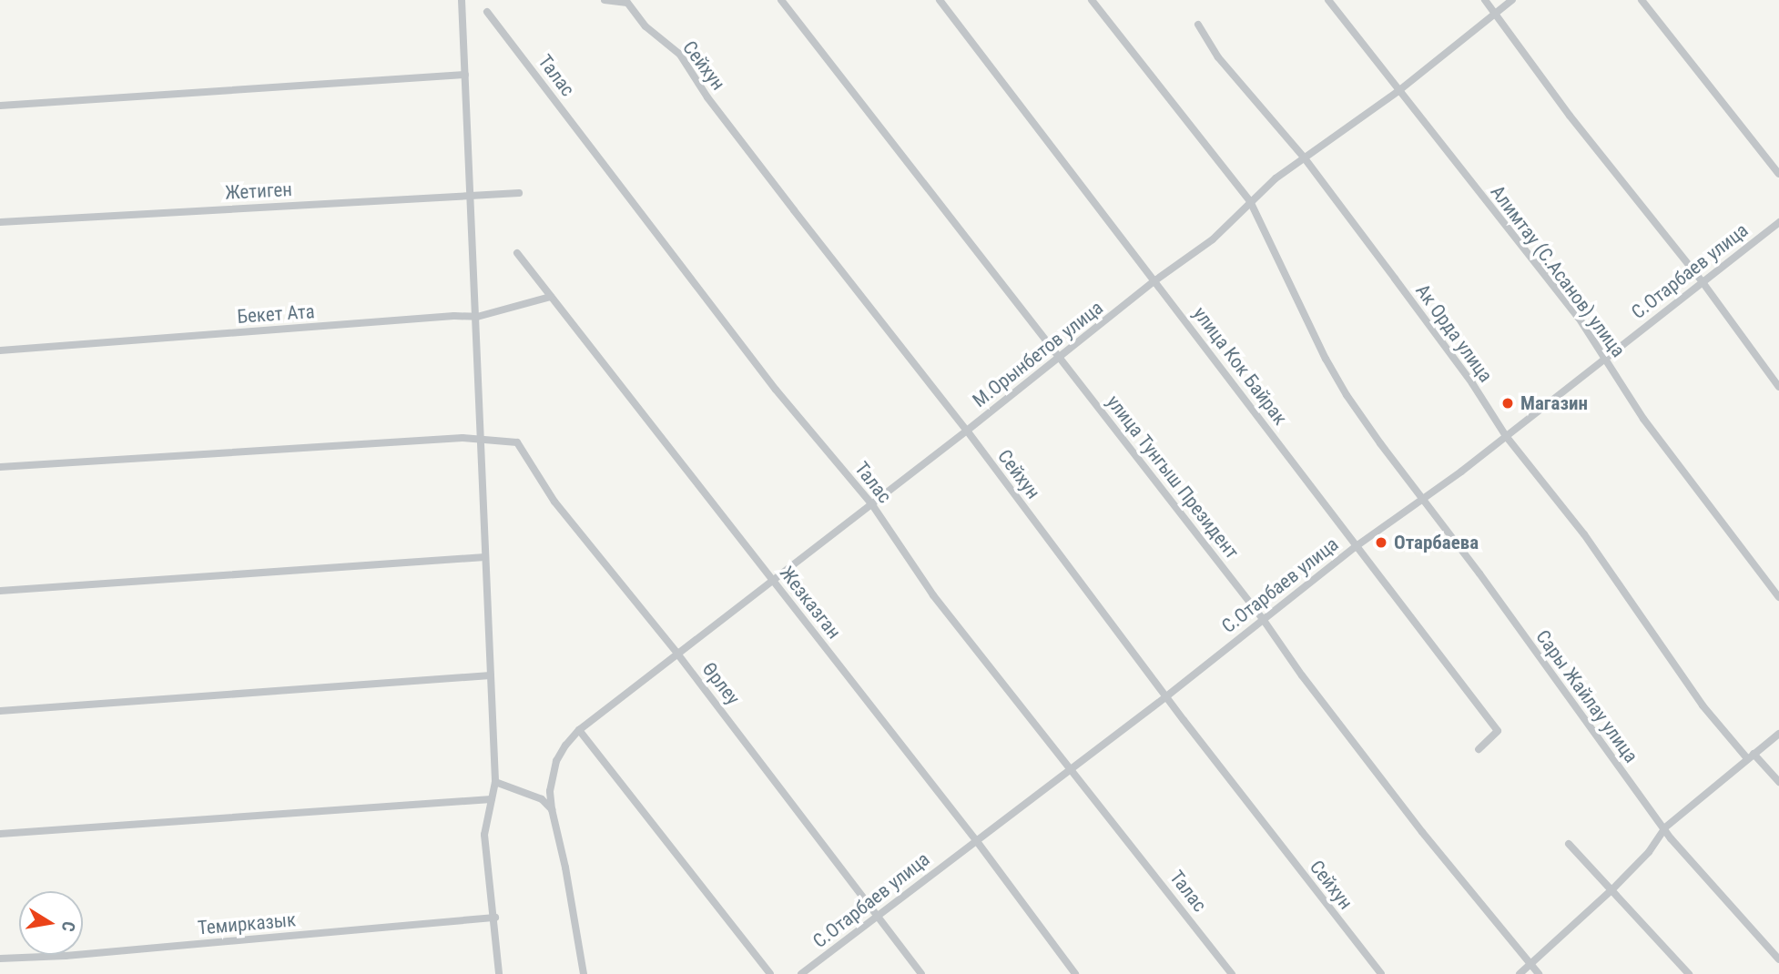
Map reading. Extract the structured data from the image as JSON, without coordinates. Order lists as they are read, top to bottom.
{
  "streets": {
    "street": [
      "Сейхун",
      "Талас",
      "Жетиген",
      "Алимтау (С.Асанов) улица",
      "С.Отарбаев улица",
      "Бекет Ата",
      "Ак Орда улица",
      "М.Орынбетов улица",
      "улица Кок Байрак",
      "улица Тунгыш Президент",
      "Жезказган",
      "Өрлеу",
      "Сары Жайлау улица",
      "Темирказык"
    ]
  },
  "crossings": [
    ["Сейхун", "С.Отарбаев улица"],
    ["Сейхун", "М.Орынбетов улица"],
    ["Талас", "С.Отарбаев улица"],
    ["Талас", "М.Орынбетов улица"],
    ["Алимтау (С.Асанов) улица", "С.Отарбаев улица"],
    ["Алимтау (С.Асанов) улица", "М.Орынбетов улица"],
    ["С.Отарбаев улица", "Ак Орда улица"],
    ["С.Отарбаев улица", "улица Кок Байрак"],
    ["С.Отарбаев улица", "улица Тунгыш Президент"],
    ["С.Отарбаев улица", "Жезказган"],
    ["С.Отарбаев улица", "Өрлеу"],
    ["С.Отарбаев улица", "Сары Жайлау улица"],
    ["Бекет Ата", "Жезказган"],
    ["Ак Орда улица", "М.Орынбетов улица"],
    ["М.Орынбетов улица", "улица Кок Байрак"],
    ["М.Орынбетов улица", "улица Тунгыш Президент"],
    ["М.Орынбетов улица", "Жезказган"],
    ["М.Орынбетов улица", "Өрлеу"],
    ["М.Орынбетов улица", "Сары Жайлау улица"]
  ],
  "places": ["Магазин", "Отарбаева"],
  "north": "right"
}
